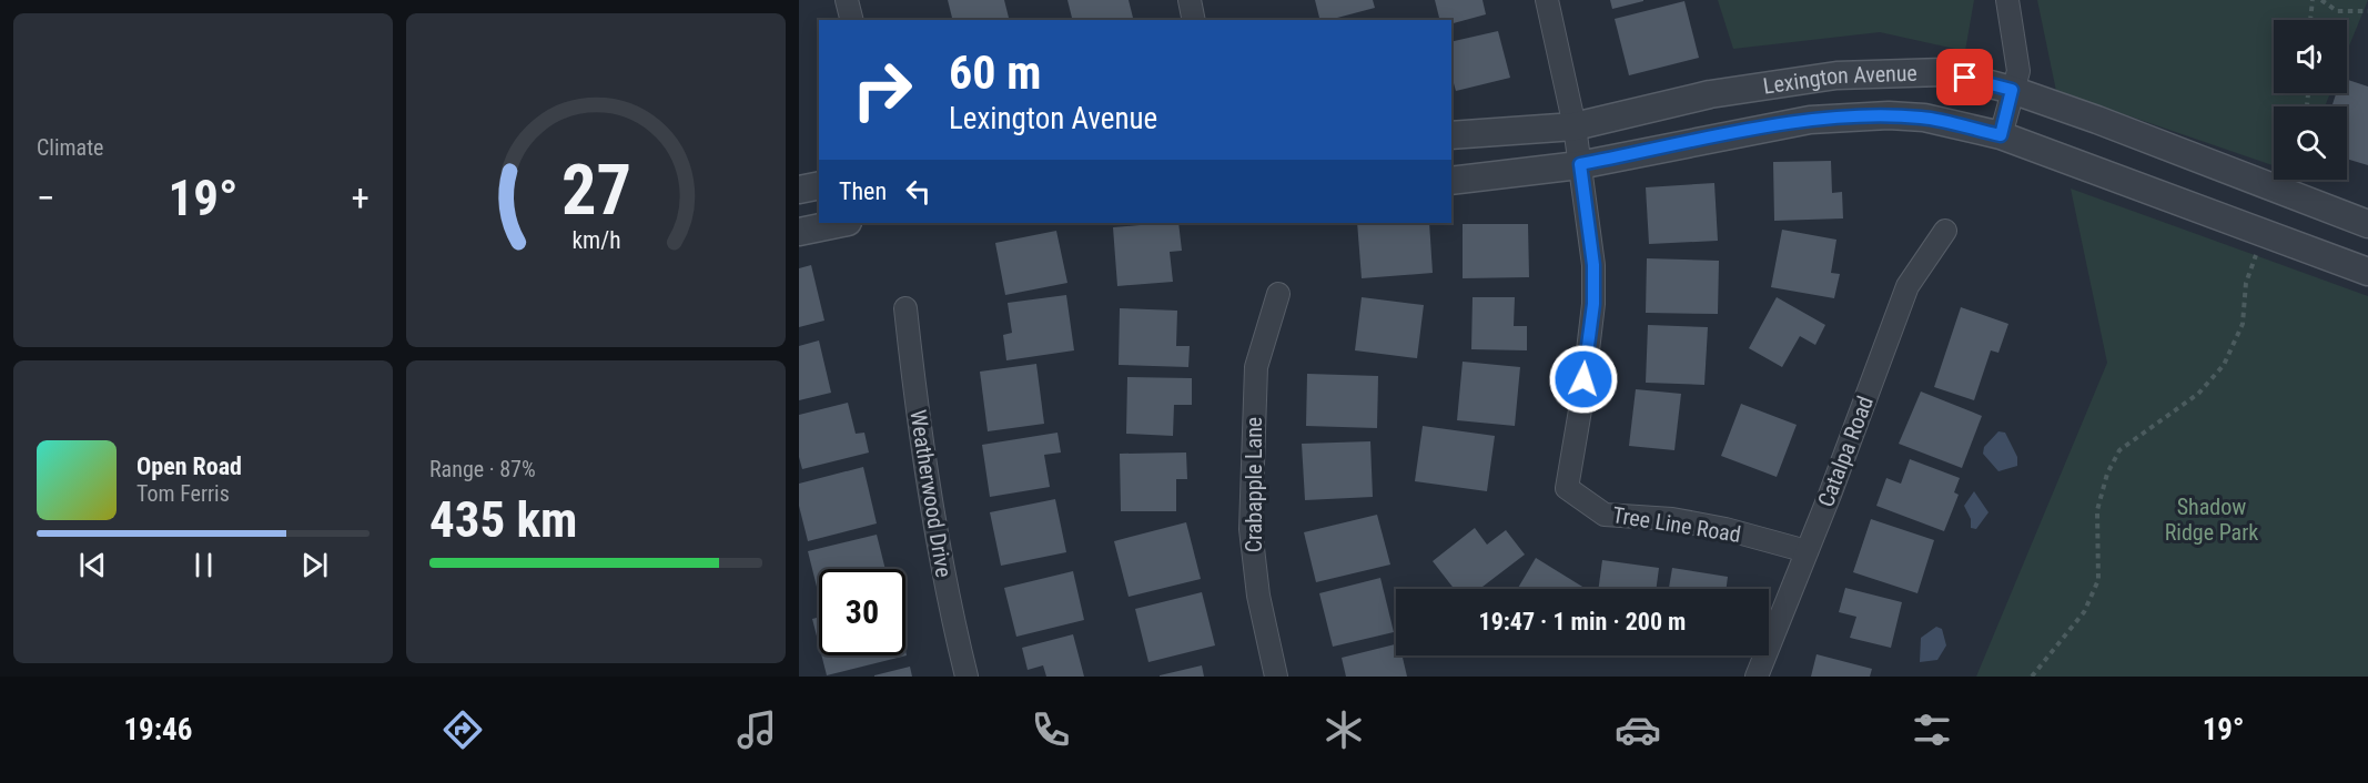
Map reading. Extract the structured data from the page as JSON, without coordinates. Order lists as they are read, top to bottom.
{
  "streets": {
    "street": [
      "Lexington Avenue",
      "Catalpa Road",
      "Crabapple Lane",
      "Weatherwood Drive",
      "Tree Line Road"
    ]
  },
  "crossings": [
    ["Lexington Avenue", "Tree Line Road"],
    ["Catalpa Road", "Tree Line Road"]
  ],
  "parks": ["Shadow Ridge Park"],
  "page": {
    "tile": [
      "Climate",
      ["Range · 87%", "435 km"]
    ],
    "turn": ["60 m", "Lexington Avenue"],
    "then": "Then",
    "heat": ["−", "19°", "+"],
    "song": ["Open Road", "Tom Ferris"],
    "limit": "30",
    "trip": "19:47 · 1 min · 200 m",
    "tabs": ["19:46", "19°"],
    "gauge": ["27", "km/h"]
  }
}
